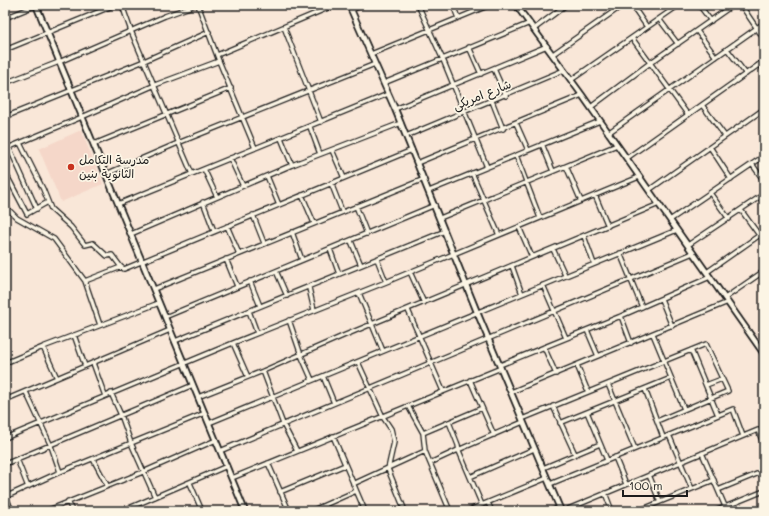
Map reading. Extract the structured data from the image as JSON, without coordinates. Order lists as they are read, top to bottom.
{
  "streets": {
    "street": ["شارع امريكى"]
  },
  "places": ["مدرسة التكامل الثانوية بنين"],
  "scale_bar": "100 m"
}
